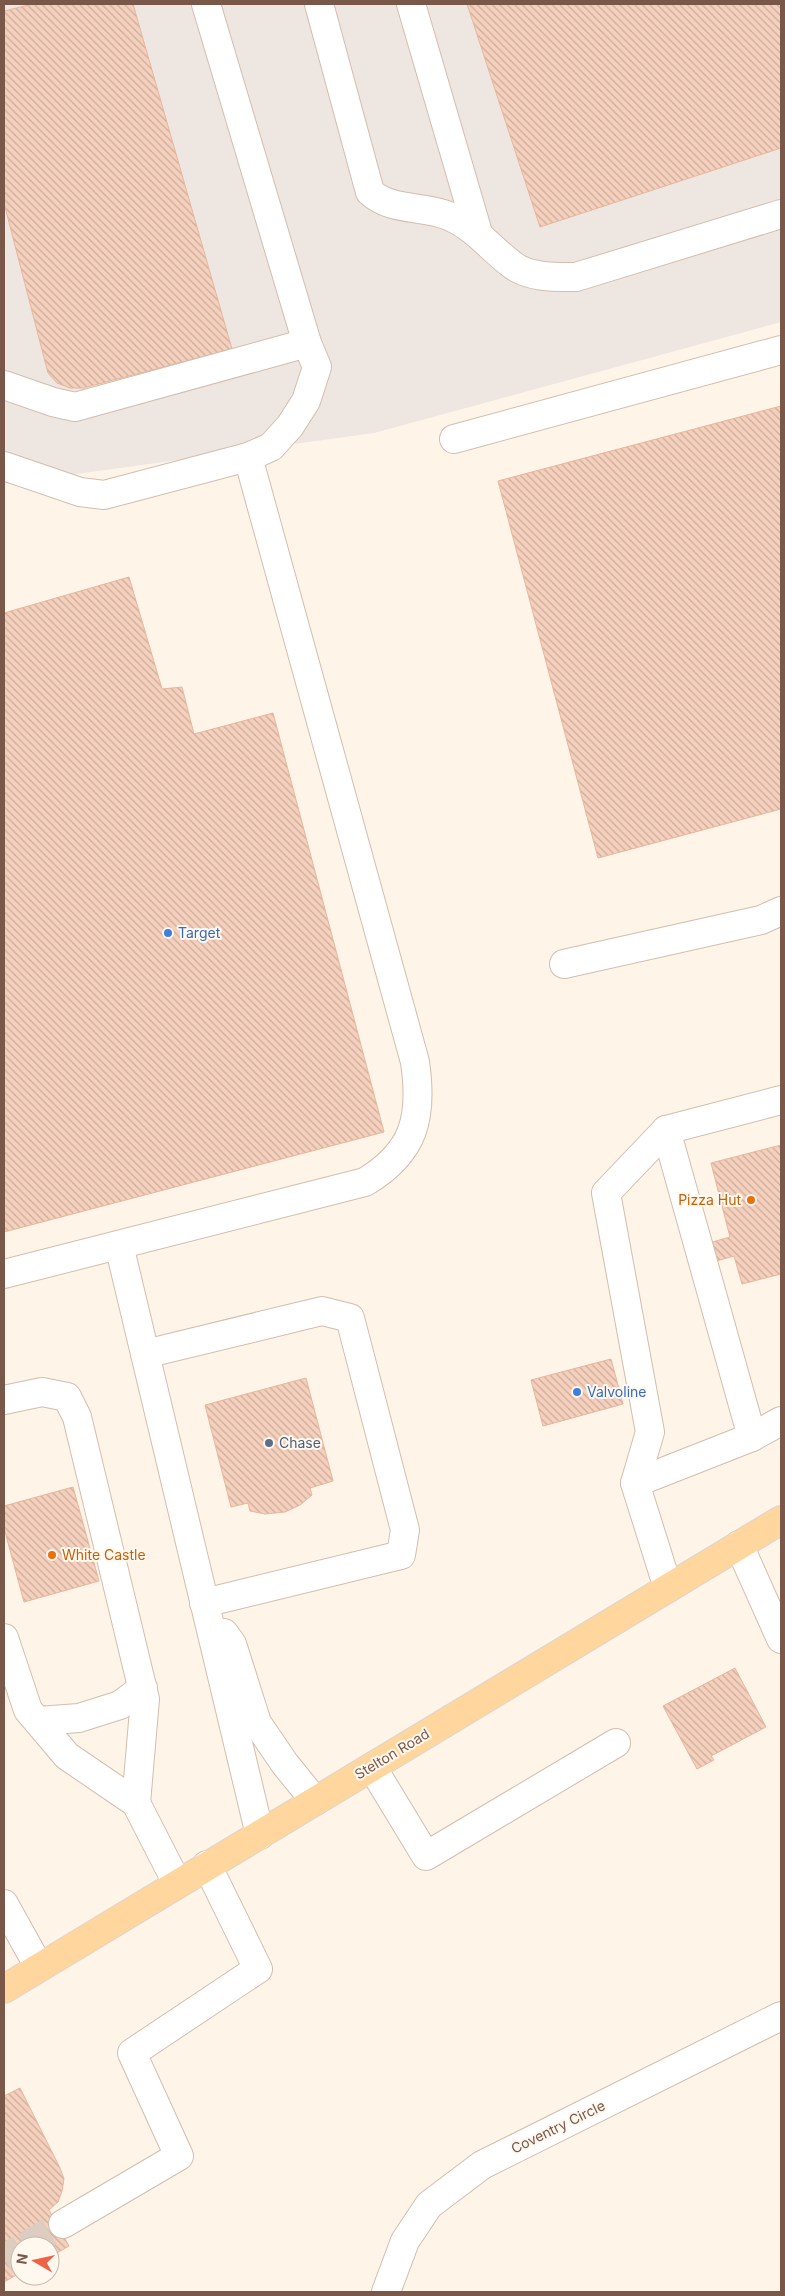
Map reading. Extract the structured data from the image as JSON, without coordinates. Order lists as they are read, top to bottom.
{
  "streets": {
    "main road": ["Stelton Road"],
    "street": ["Coventry Circle"]
  },
  "places": [
    "Target",
    "Pizza Hut",
    "Valvoline",
    "Chase",
    "White Castle"
  ],
  "north": "left"
}
